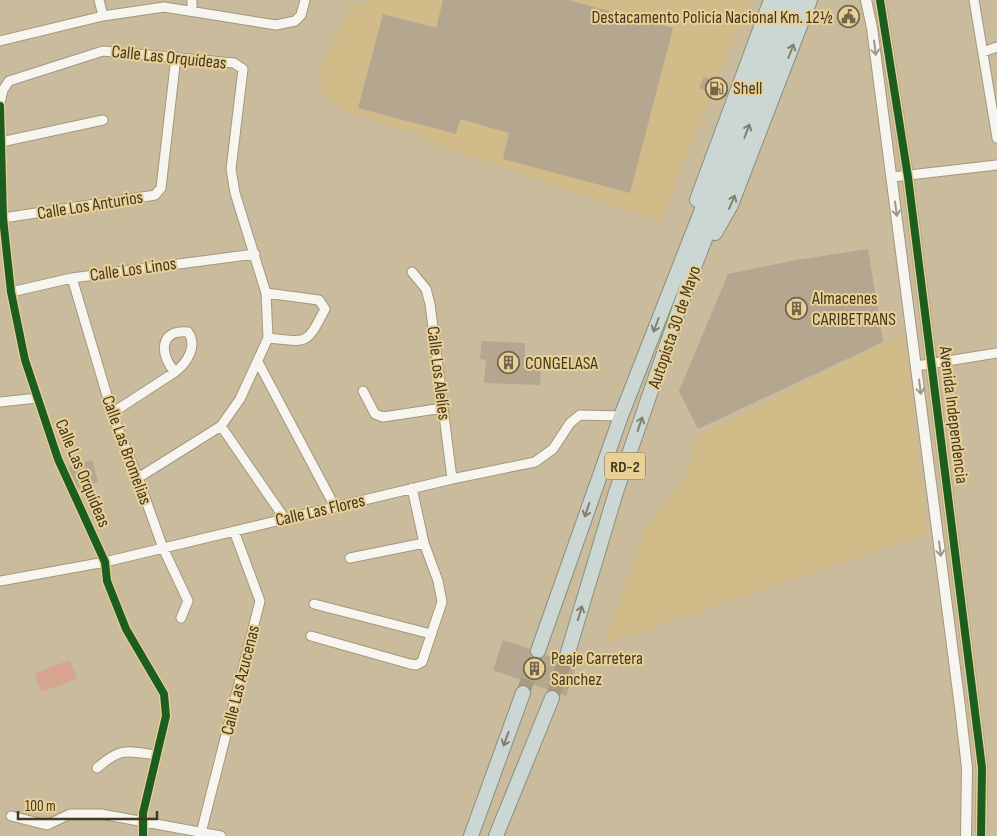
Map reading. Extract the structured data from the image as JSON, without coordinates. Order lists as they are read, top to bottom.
{
  "streets": {
    "highway": ["Autopista 30 de Mayo", "RD-2"],
    "street": [
      "Calle Las Orquídeas",
      "Calle Los Anturios",
      "Calle Los Linos",
      "Calle Los Alelíes",
      "Avenida Independencia",
      "Calle Las Bromelias",
      "Calle Las Flores",
      "Calle Las Azucenas"
    ]
  },
  "crossings": [
    ["Calle Las Orquídeas", "Calle Los Anturios"],
    ["Calle Las Orquídeas", "Calle Los Linos"],
    ["Calle Las Orquídeas", "Calle Las Bromelias"],
    ["Calle Las Orquídeas", "Calle Las Flores"],
    ["Calle Los Linos", "Calle Las Bromelias"],
    ["Autopista 30 de Mayo", "Calle Las Flores"],
    ["Calle Los Alelíes", "Calle Las Flores"],
    ["Calle Las Bromelias", "Calle Las Flores"],
    ["Calle Las Flores", "Calle Las Azucenas"]
  ],
  "places": {
    "public building": ["Destacamento Policía Nacional Km. 12½"],
    "fuel station": ["Shell"],
    "building": ["Almacenes CARIBETRANS", "CONGELASA", "Peaje Carretera Sanchez"]
  },
  "scale_bar": "100 m"
}
